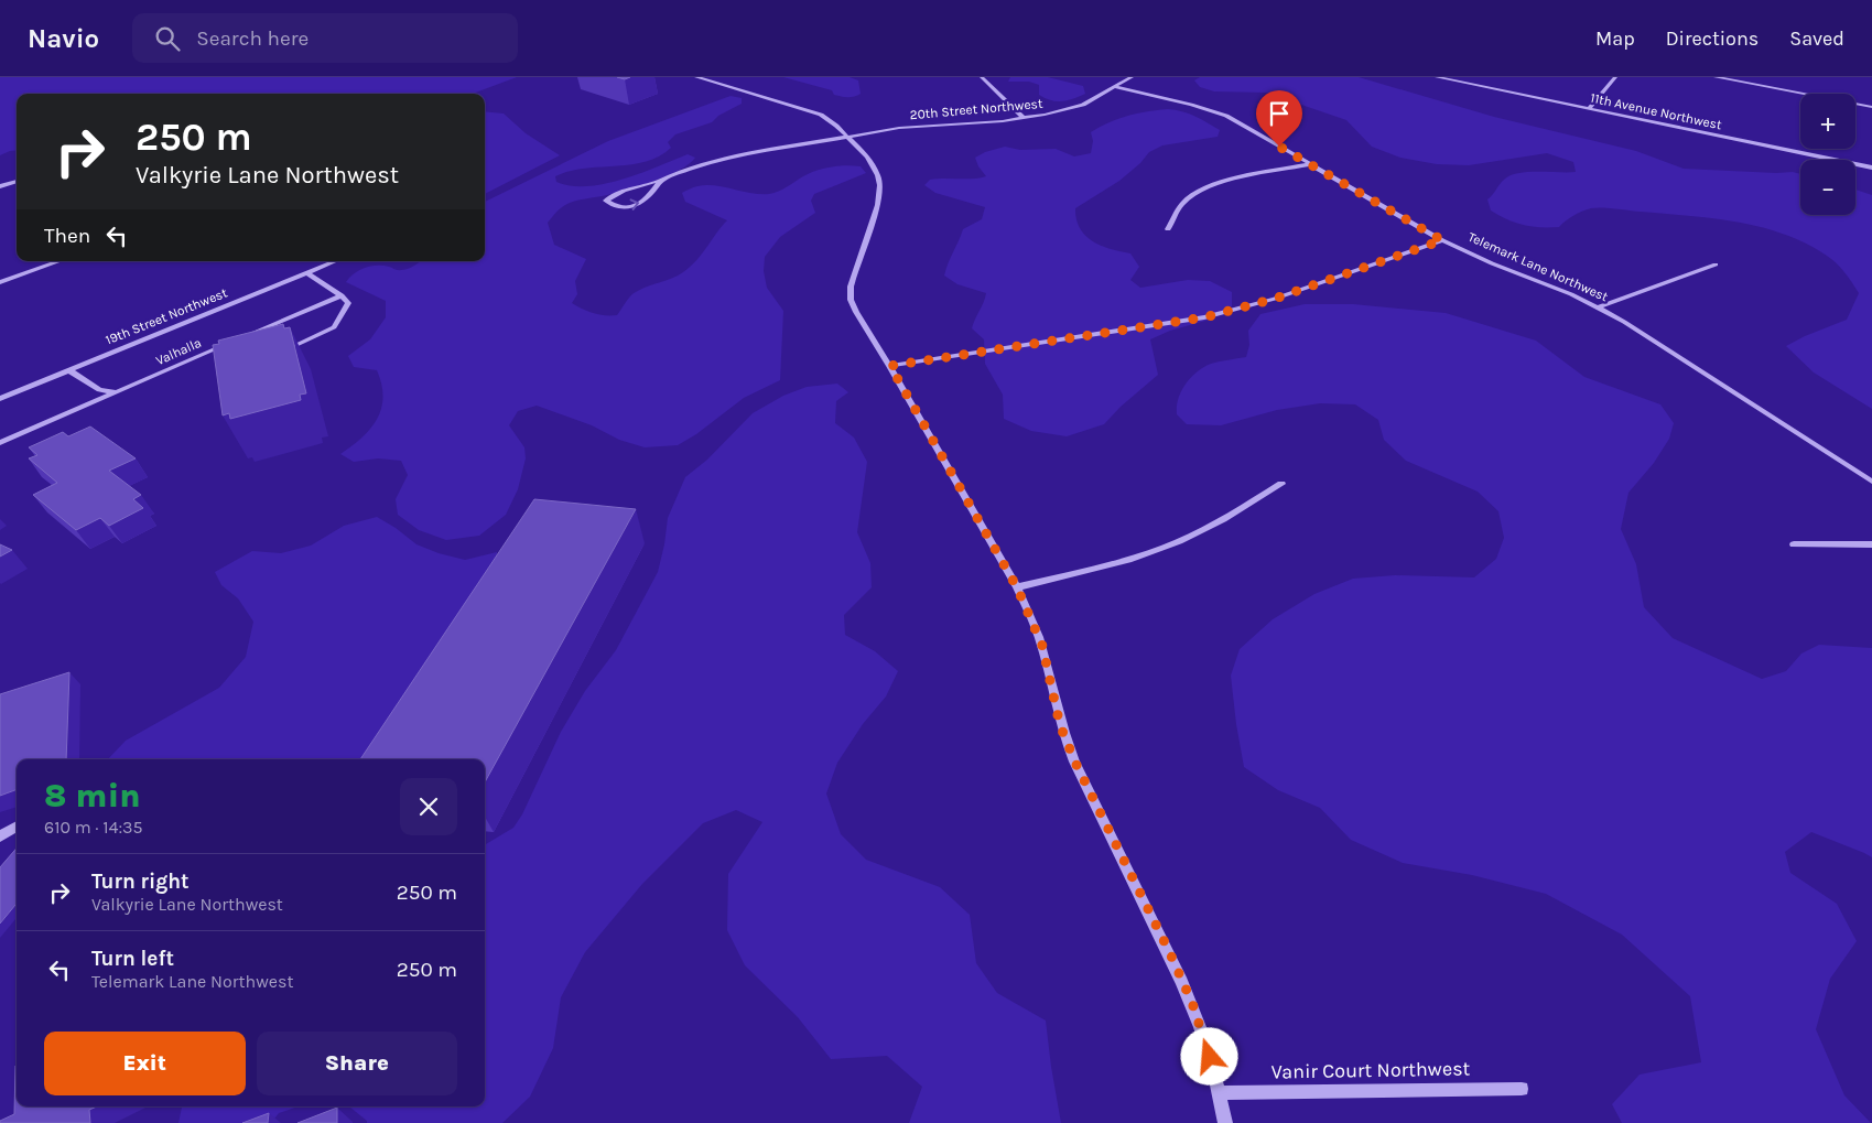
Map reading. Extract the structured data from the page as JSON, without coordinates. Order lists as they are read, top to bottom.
{
  "streets": {
    "street": [
      "20th Street Northwest",
      "11th Avenue Northwest",
      "Telemark Lane Northwest",
      "19th Street Northwest",
      "Valhalla",
      "Vanir Court Northwest"
    ]
  },
  "crossings": [
    ["20th Street Northwest", "Telemark Lane Northwest"]
  ],
  "page": {
    "header": "Navio",
    "search": "Search here",
    "nav": ["Map", "Directions", "Saved"],
    "map_buttons": ["+", "−"],
    "turn": ["250 m", "Valkyrie Lane Northwest"],
    "then": "Then",
    "heading": ["8 min", "610 m · 14:35"],
    "list": [
      {
        "name": "Turn right",
        "note": "Valkyrie Lane Northwest",
        "value": "250 m"
      },
      {
        "name": "Turn left",
        "note": "Telemark Lane Northwest",
        "value": "250 m"
      }
    ],
    "buttons": ["Exit", "Share"]
  }
}
